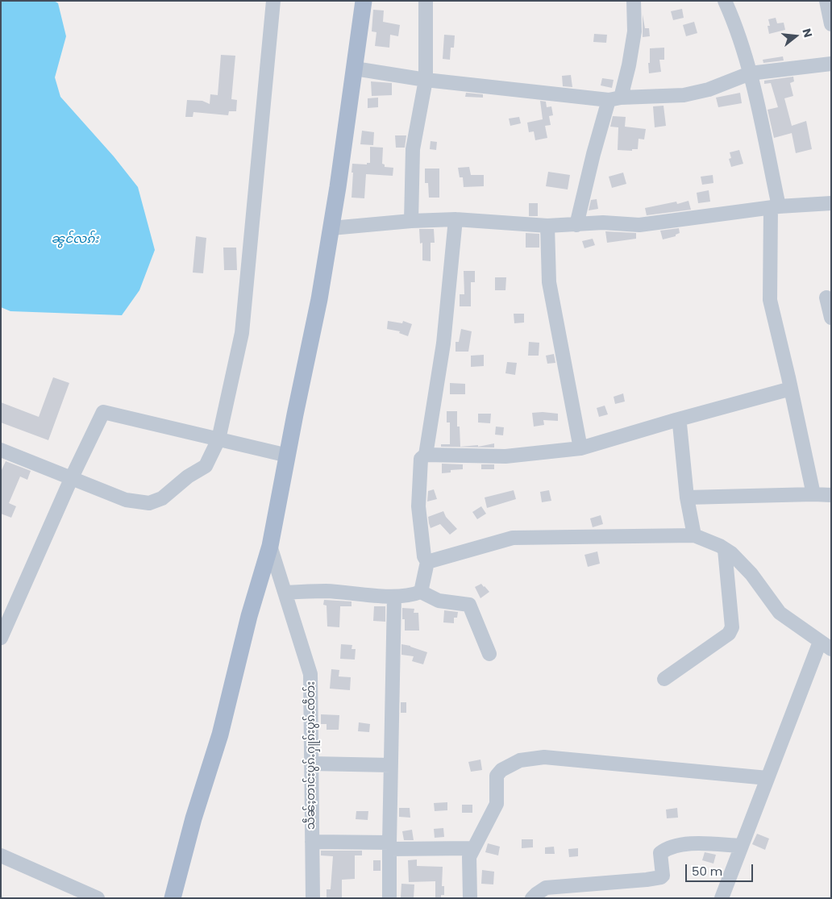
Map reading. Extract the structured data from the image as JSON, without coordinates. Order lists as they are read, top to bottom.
{
  "streets": {
    "street": ["သဵၼ်ႈတၢင်းပွၵ်ႉႁူၵ်းပွၵ်ႉၸဵတ်း"]
  },
  "water": ["ၼွင်လၵ်း"],
  "scale_bar": "50 m",
  "north": "right"
}
